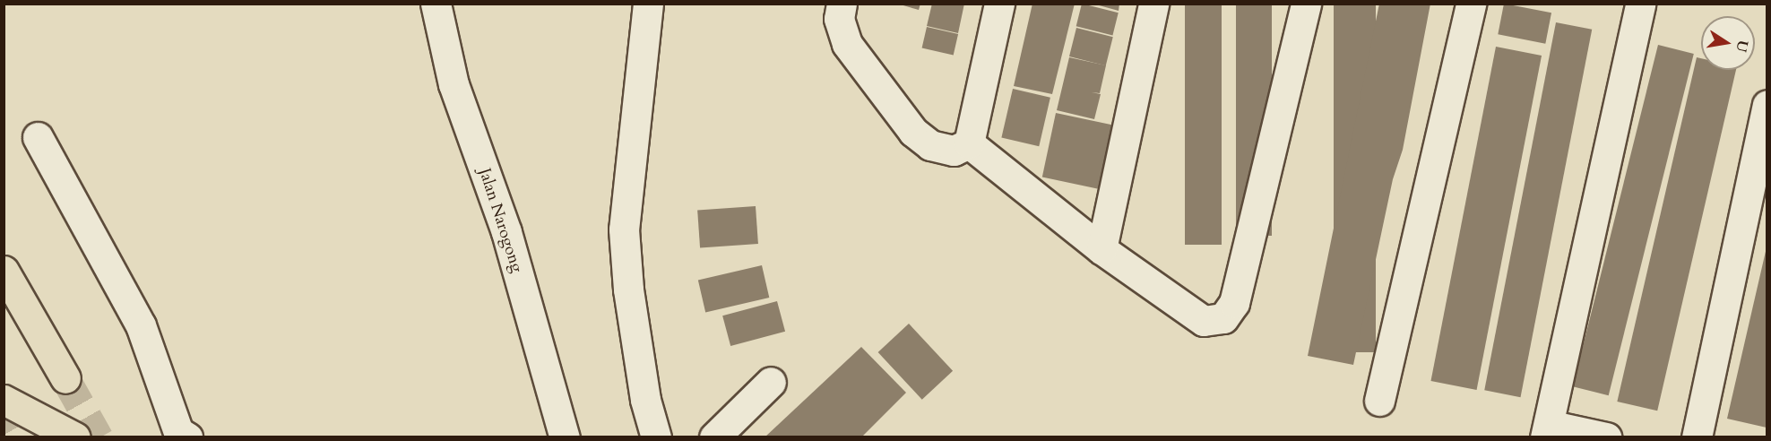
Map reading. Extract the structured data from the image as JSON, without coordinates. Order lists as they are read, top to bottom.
{
  "streets": {
    "street": ["Jalan Narogong"]
  },
  "north": "right"
}
